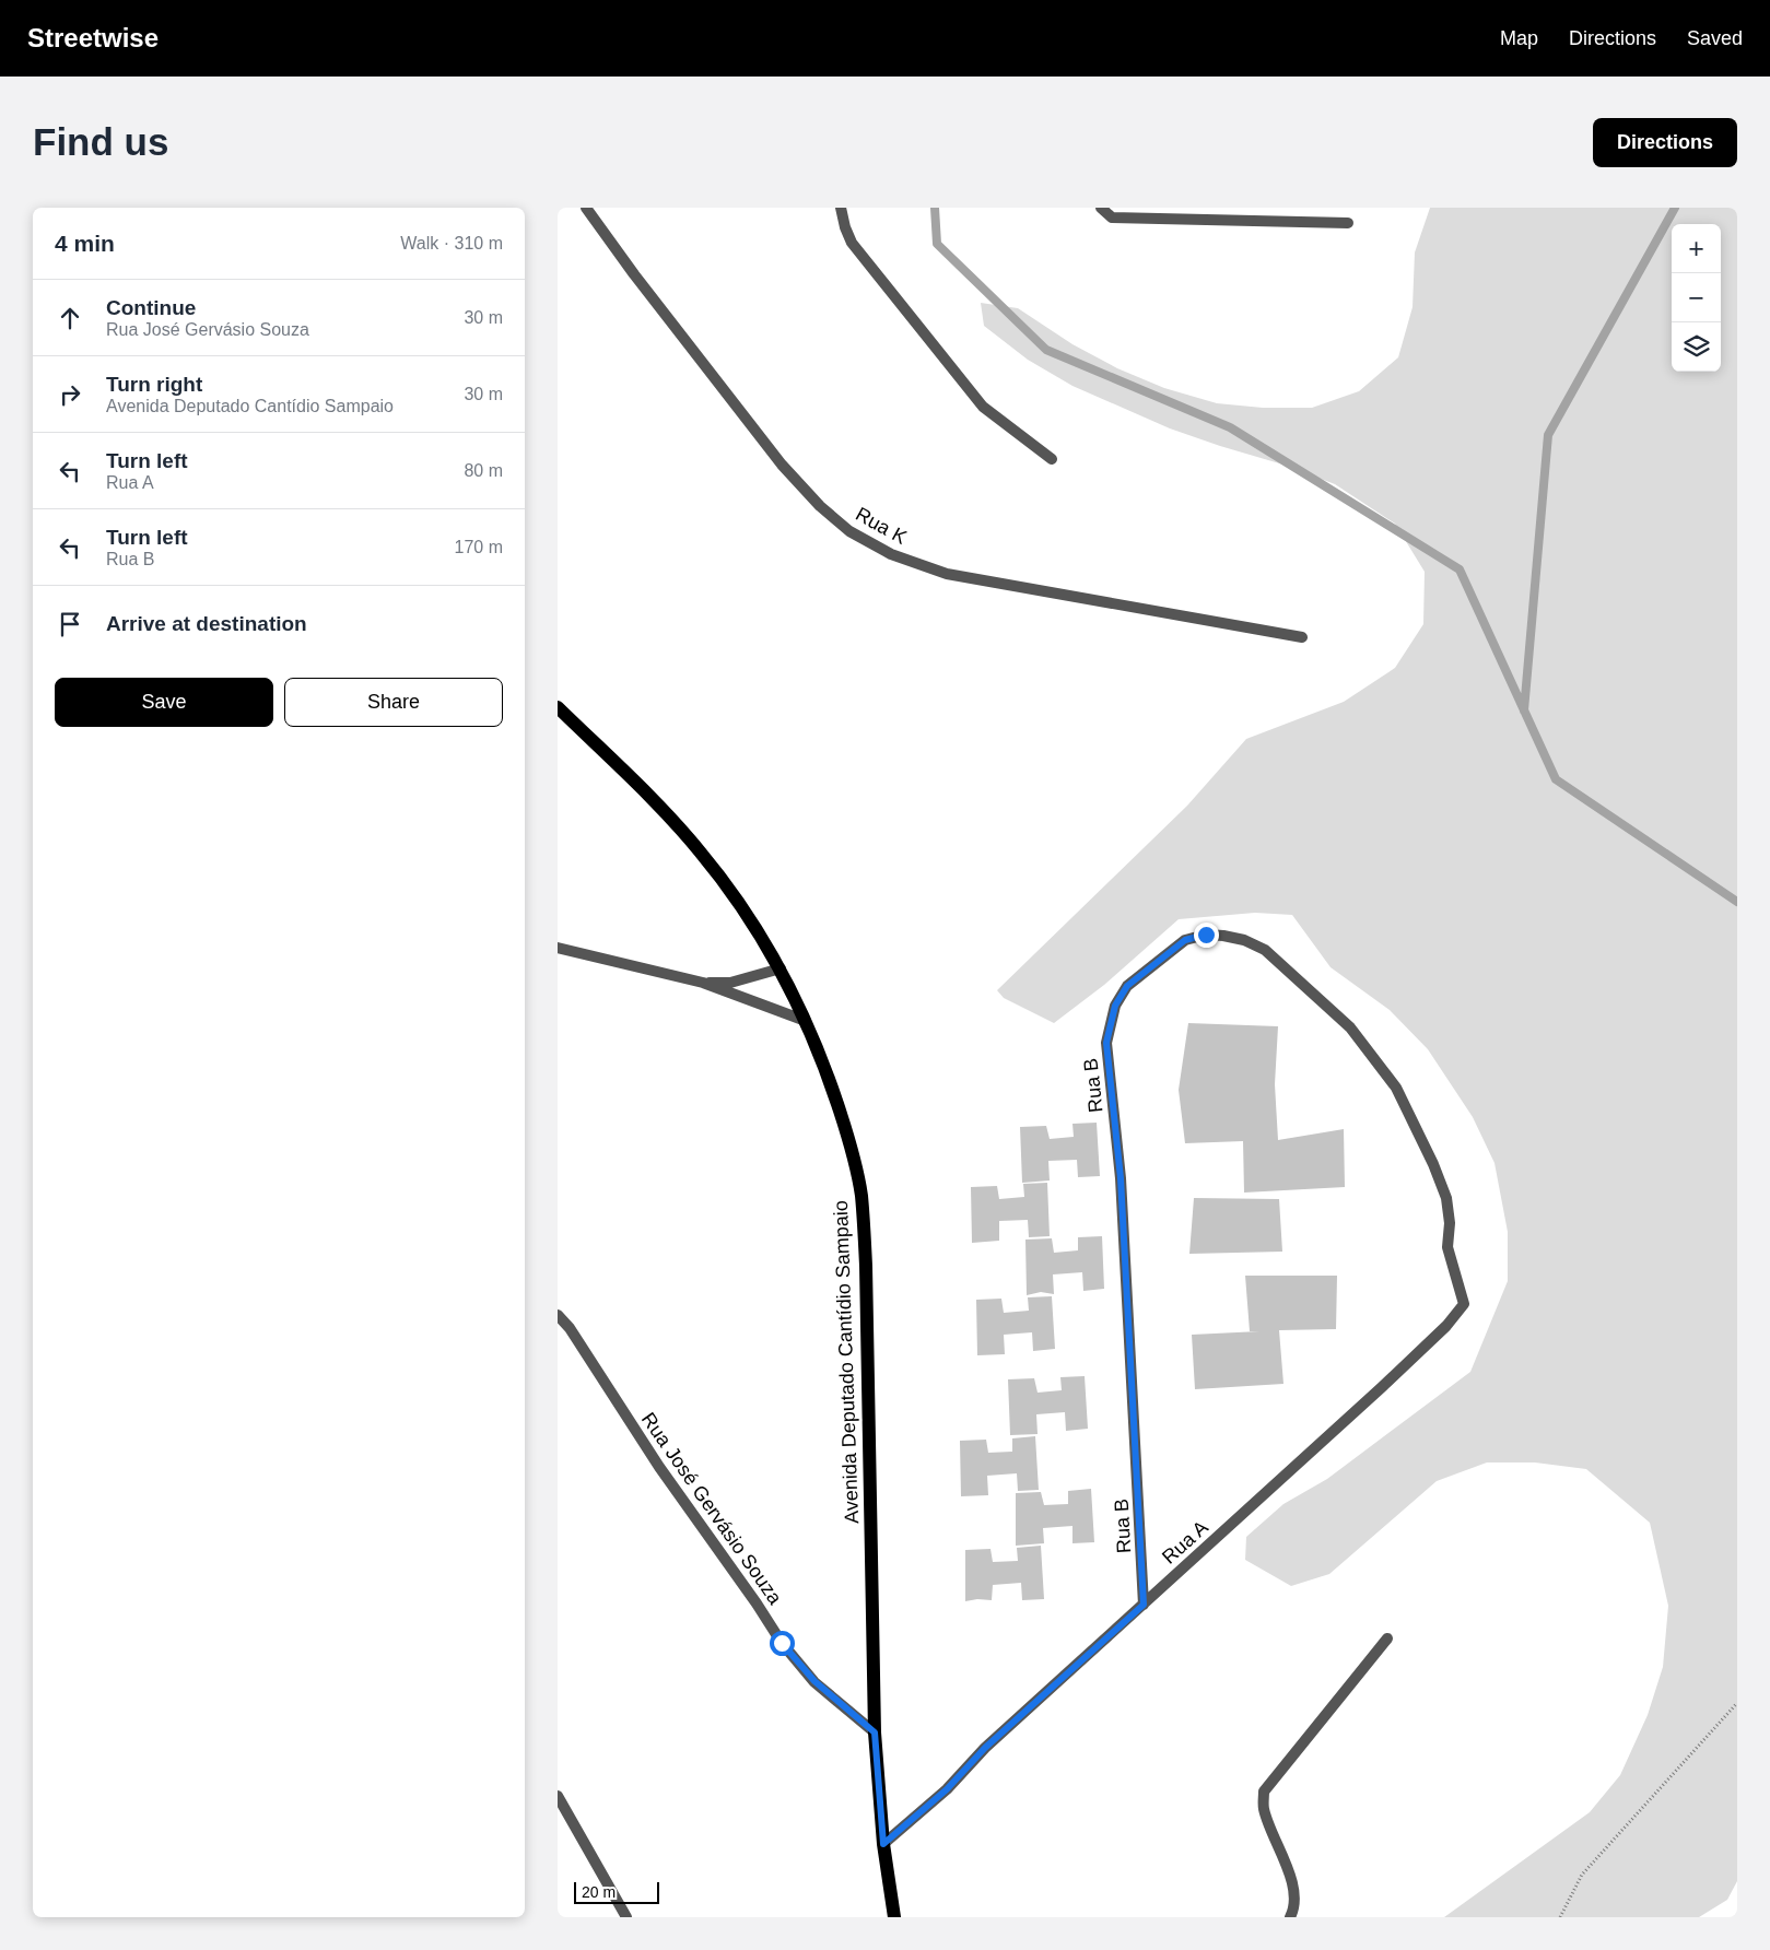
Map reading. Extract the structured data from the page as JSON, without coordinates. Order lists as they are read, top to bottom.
{
  "streets": {
    "main road": ["Avenida Deputado Cantídio Sampaio"],
    "street": [
      "Rua K",
      "Rua B",
      "Rua José Gervásio Souza",
      "Rua A"
    ]
  },
  "crossings": [
    ["Rua B", "Rua A"],
    ["Avenida Deputado Cantídio Sampaio", "Rua José Gervásio Souza"],
    ["Avenida Deputado Cantídio Sampaio", "Rua A"]
  ],
  "scale_bar": "20 m",
  "page": {
    "header": "Streetwise",
    "nav": ["Map", "Directions", "Saved"],
    "buttons": [
      "Directions",
      ["Save", "Share"]
    ],
    "title": "Find us",
    "heading": ["4 min", "Walk · 310 m"],
    "map_buttons": ["+", "−"],
    "list": [
      ["Continue", "Rua José Gervásio Souza", "30 m"],
      ["Turn right", "Avenida Deputado Cantídio Sampaio", "30 m"],
      ["Turn left", "Rua A", "80 m"],
      ["Turn left", "Rua B", "170 m"],
      "Arrive at destination"
    ],
    "scale": "20 m"
  }
}
